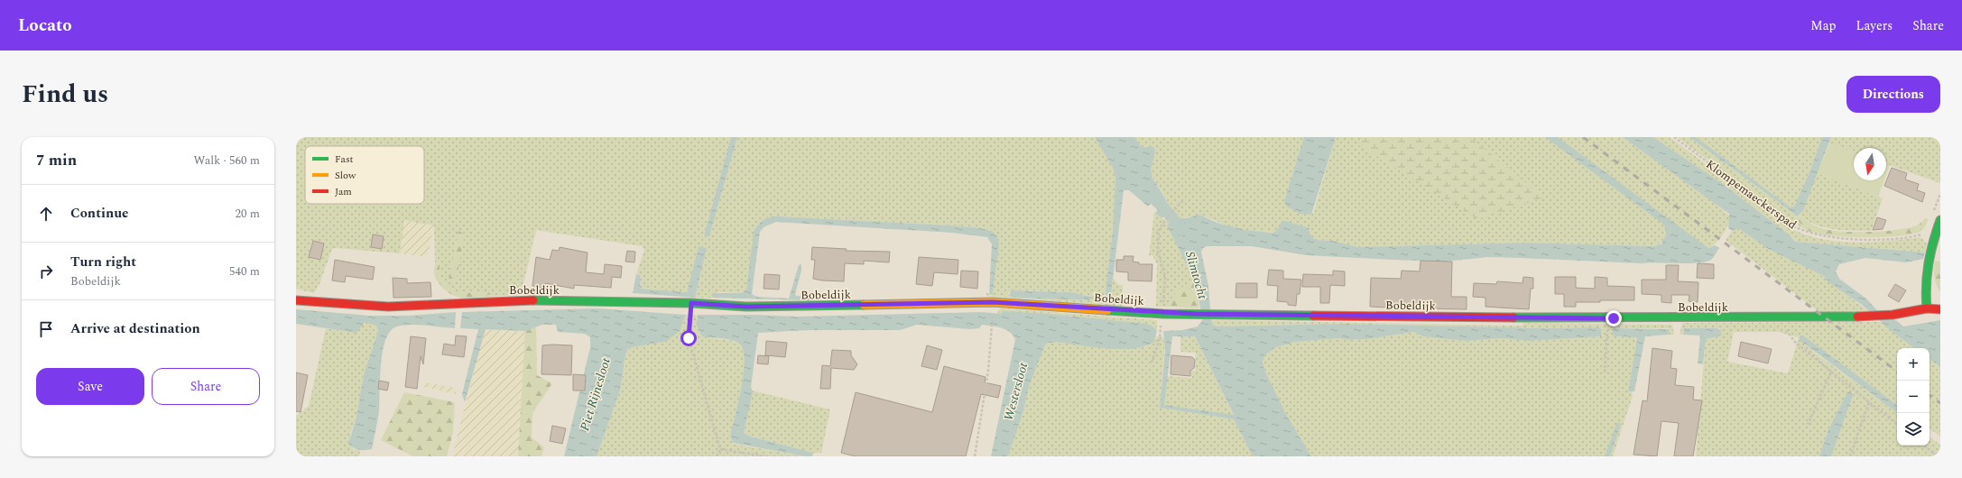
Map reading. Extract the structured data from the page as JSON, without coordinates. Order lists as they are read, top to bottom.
{
  "streets": {
    "street": ["Bobeldijk"],
    "path": ["Klompemaeckerspad"]
  },
  "water": ["Slimtocht", "Westersloot", "Piet Rijnesloot"],
  "legend": ["Fast", "Slow", "Jam"],
  "north": "bottom",
  "page": {
    "header": "Locato",
    "nav": ["Map", "Layers", "Share"],
    "title": "Find us",
    "buttons": [
      "Directions",
      ["Save", "Share"]
    ],
    "heading": ["7 min", "Walk · 560 m"],
    "list": [
      ["Continue", "20 m"],
      ["Turn right", "Bobeldijk", "540 m"],
      "Arrive at destination"
    ],
    "map_buttons": ["+", "−"]
  }
}
